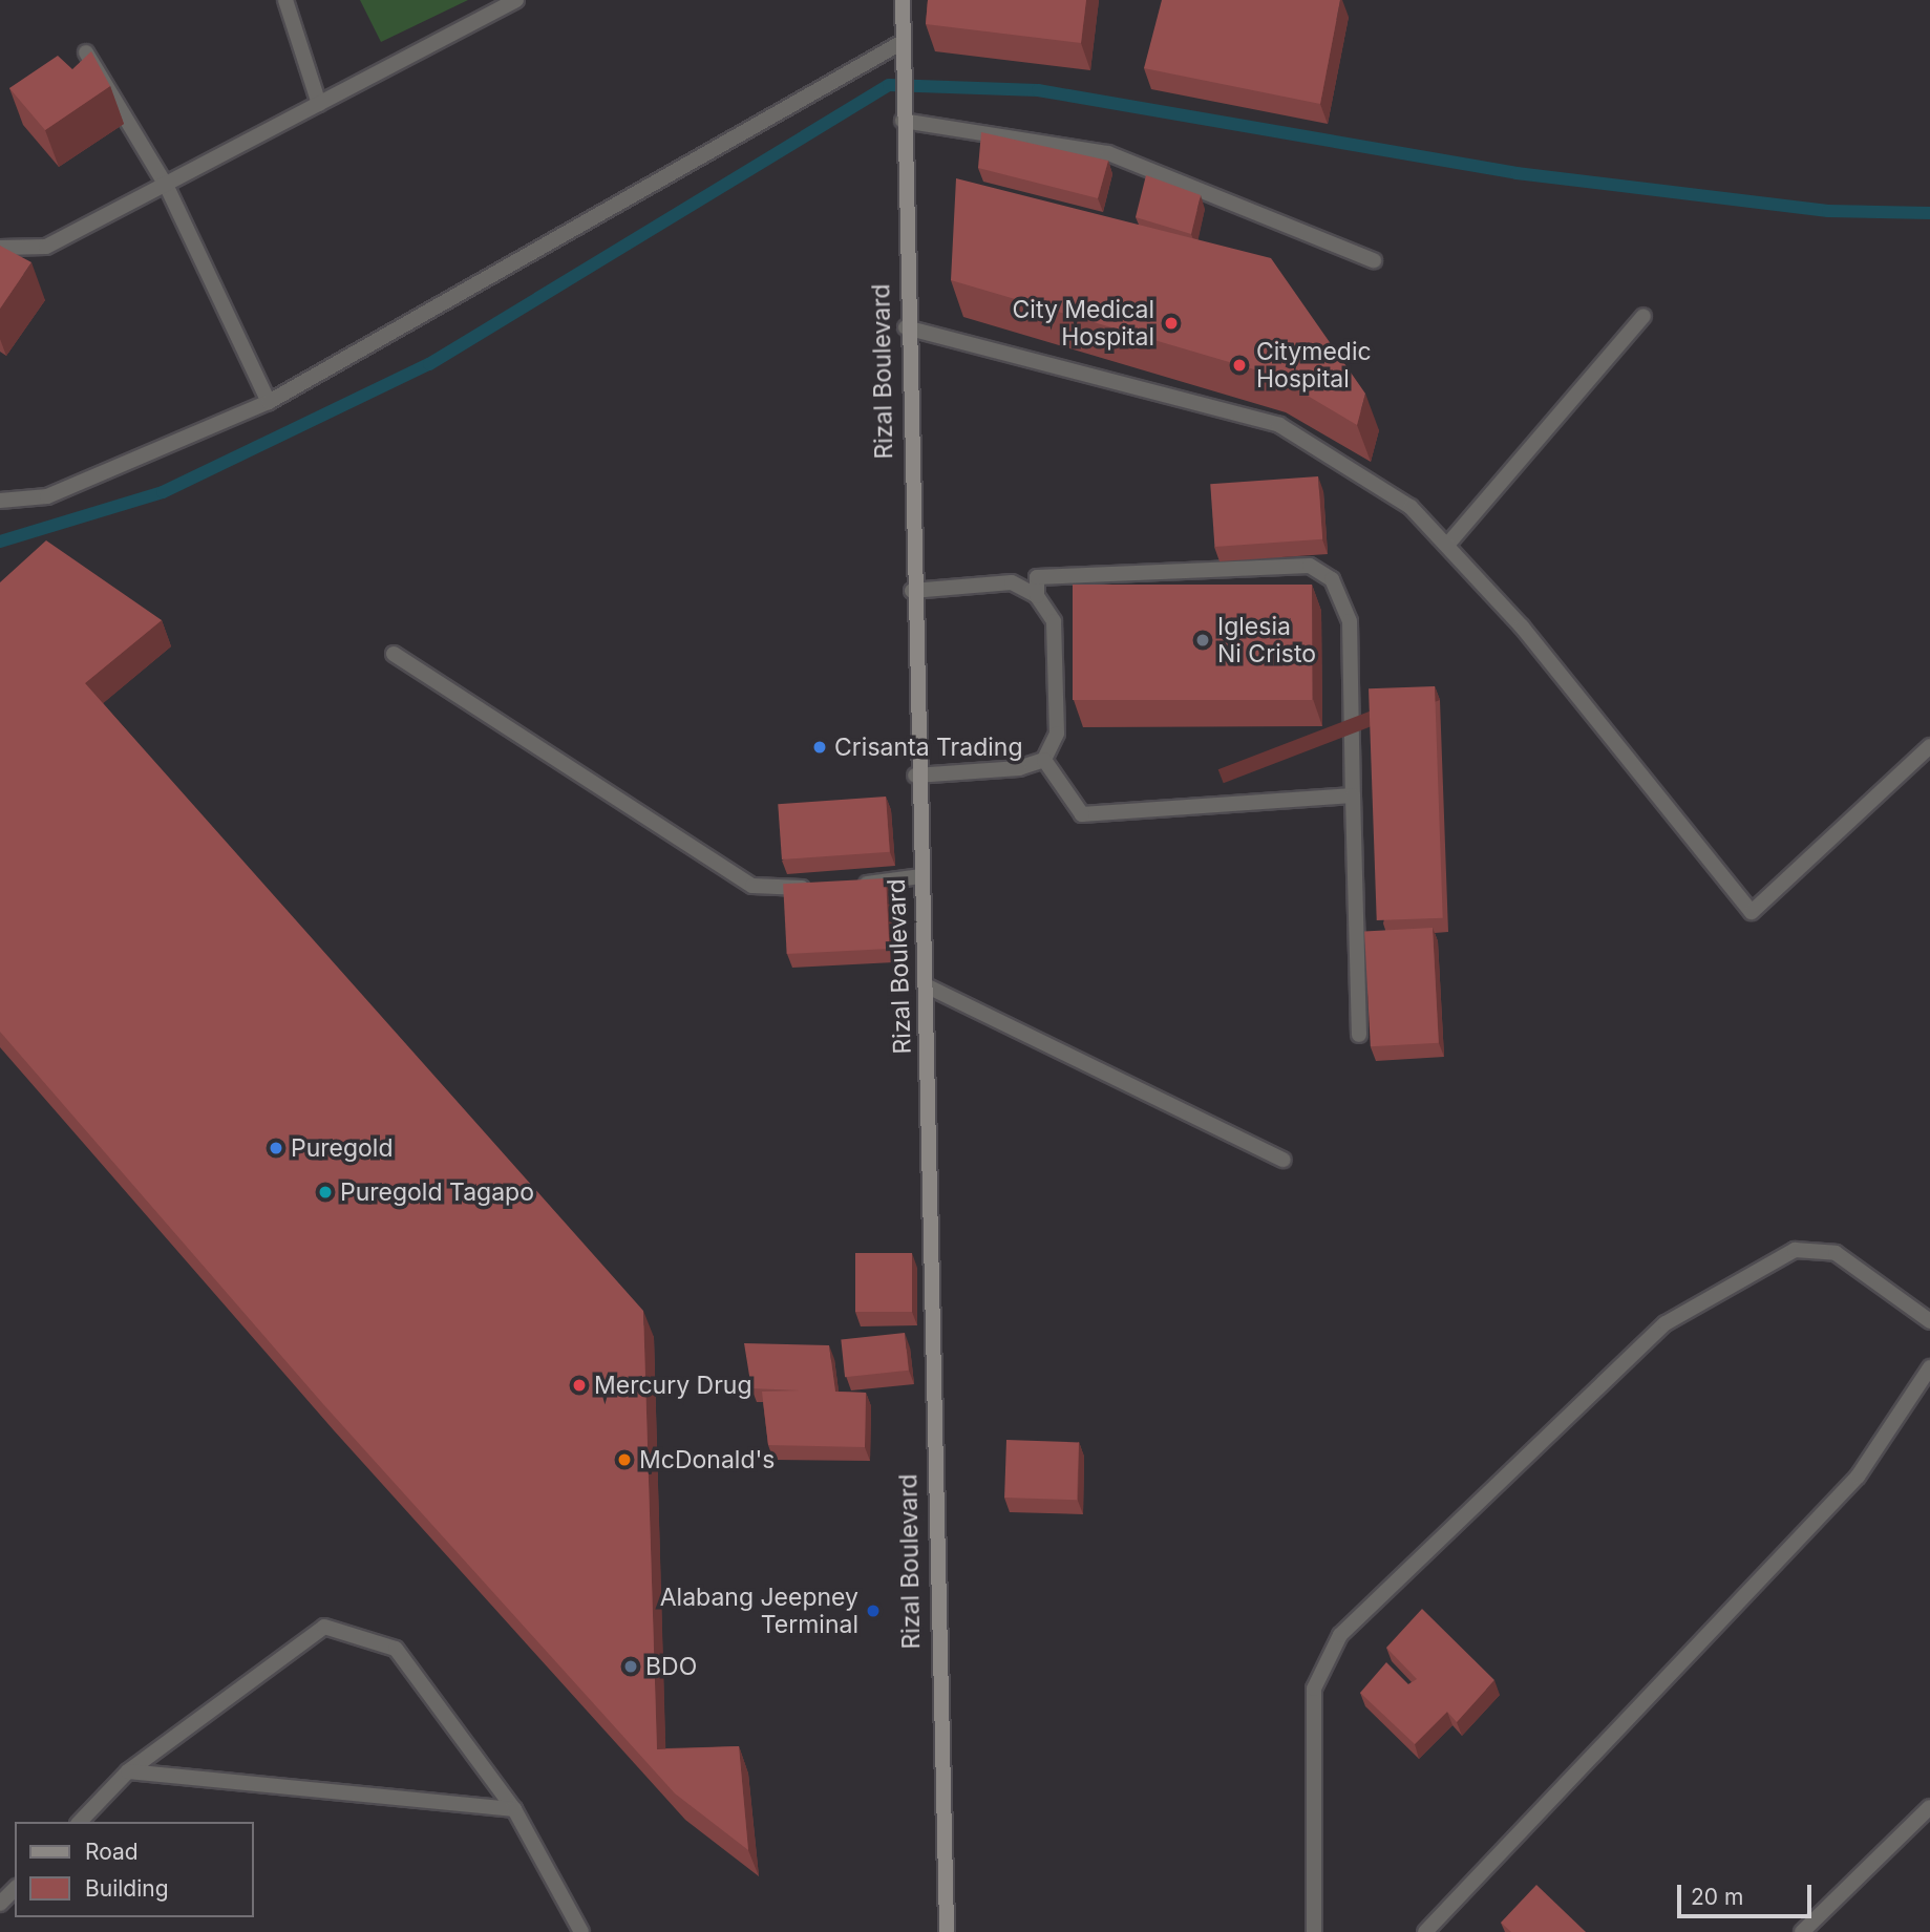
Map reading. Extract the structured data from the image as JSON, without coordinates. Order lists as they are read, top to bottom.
{
  "streets": {
    "main road": ["Rizal Boulevard"]
  },
  "places": [
    "City Medical Hospital",
    "Citymedic Hospital",
    "Iglesia Ni Cristo",
    "Crisanta Trading",
    "Puregold",
    "Puregold Tagapo",
    "Mercury Drug",
    "McDonald's",
    "Alabang Jeepney Terminal",
    "BDO"
  ],
  "legend": ["Road", "Building"],
  "scale_bar": "20 m"
}
